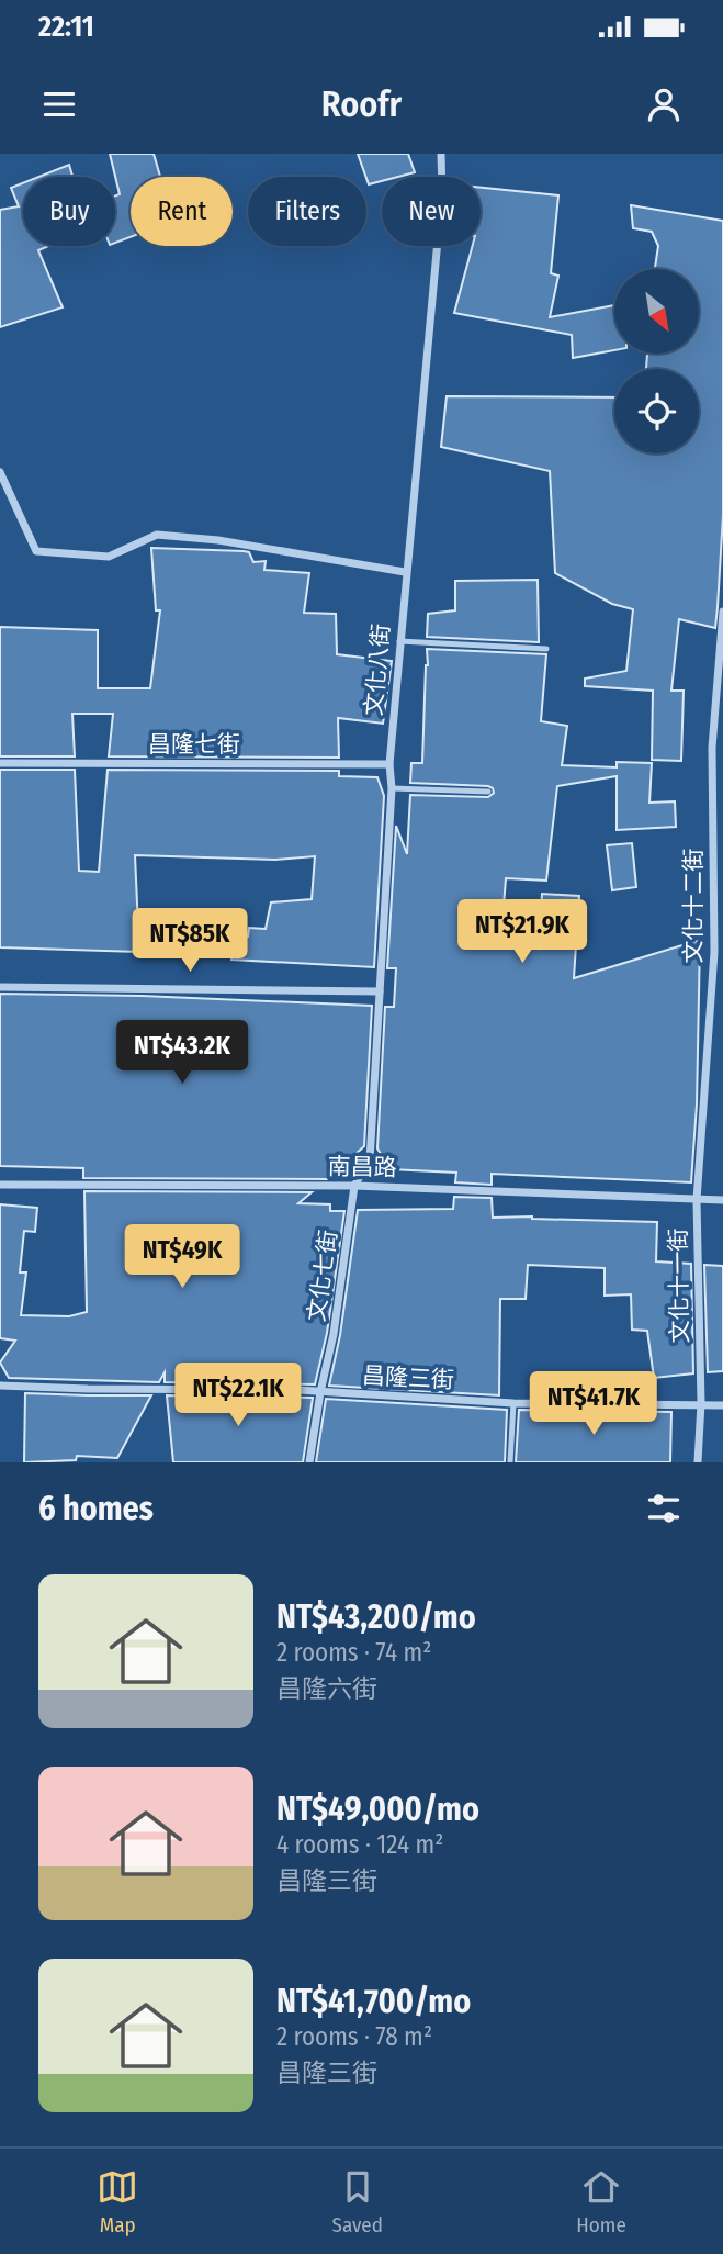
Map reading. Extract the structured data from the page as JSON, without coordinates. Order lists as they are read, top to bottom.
{
  "streets": {
    "street": [
      "文化八街",
      "昌隆七街",
      "文化十二街",
      "南昌路",
      "文化七街",
      "文化十一街",
      "昌隆三街"
    ]
  },
  "crossings": [
    ["文化八街", "昌隆七街"],
    ["文化八街", "南昌路"],
    ["文化八街", "文化七街"],
    ["文化十二街", "南昌路"],
    ["文化十二街", "文化十一街"],
    ["南昌路", "文化七街"],
    ["南昌路", "文化十一街"],
    ["文化七街", "昌隆三街"],
    ["文化十一街", "昌隆三街"]
  ],
  "north": "bottom right",
  "page": {
    "status": "22:11",
    "header": "Roofr",
    "chip": [
      "Buy",
      "Rent",
      "Filters",
      "New"
    ],
    "price": [
      "NT$21.9K",
      "NT$85K",
      "NT$43.2K",
      "NT$49K",
      "NT$22.1K",
      "NT$41.7K"
    ],
    "heading": "6 homes",
    "list": [
      {
        "name": "NT$43,200/mo",
        "note": "2 rooms · 74 m² · 昌隆六街"
      },
      {
        "name": "NT$49,000/mo",
        "note": "4 rooms · 124 m² · 昌隆三街"
      },
      {
        "name": "NT$41,700/mo",
        "note": "2 rooms · 78 m² · 昌隆三街"
      }
    ],
    "tabs": ["Map", "Saved", "Home"]
  }
}
